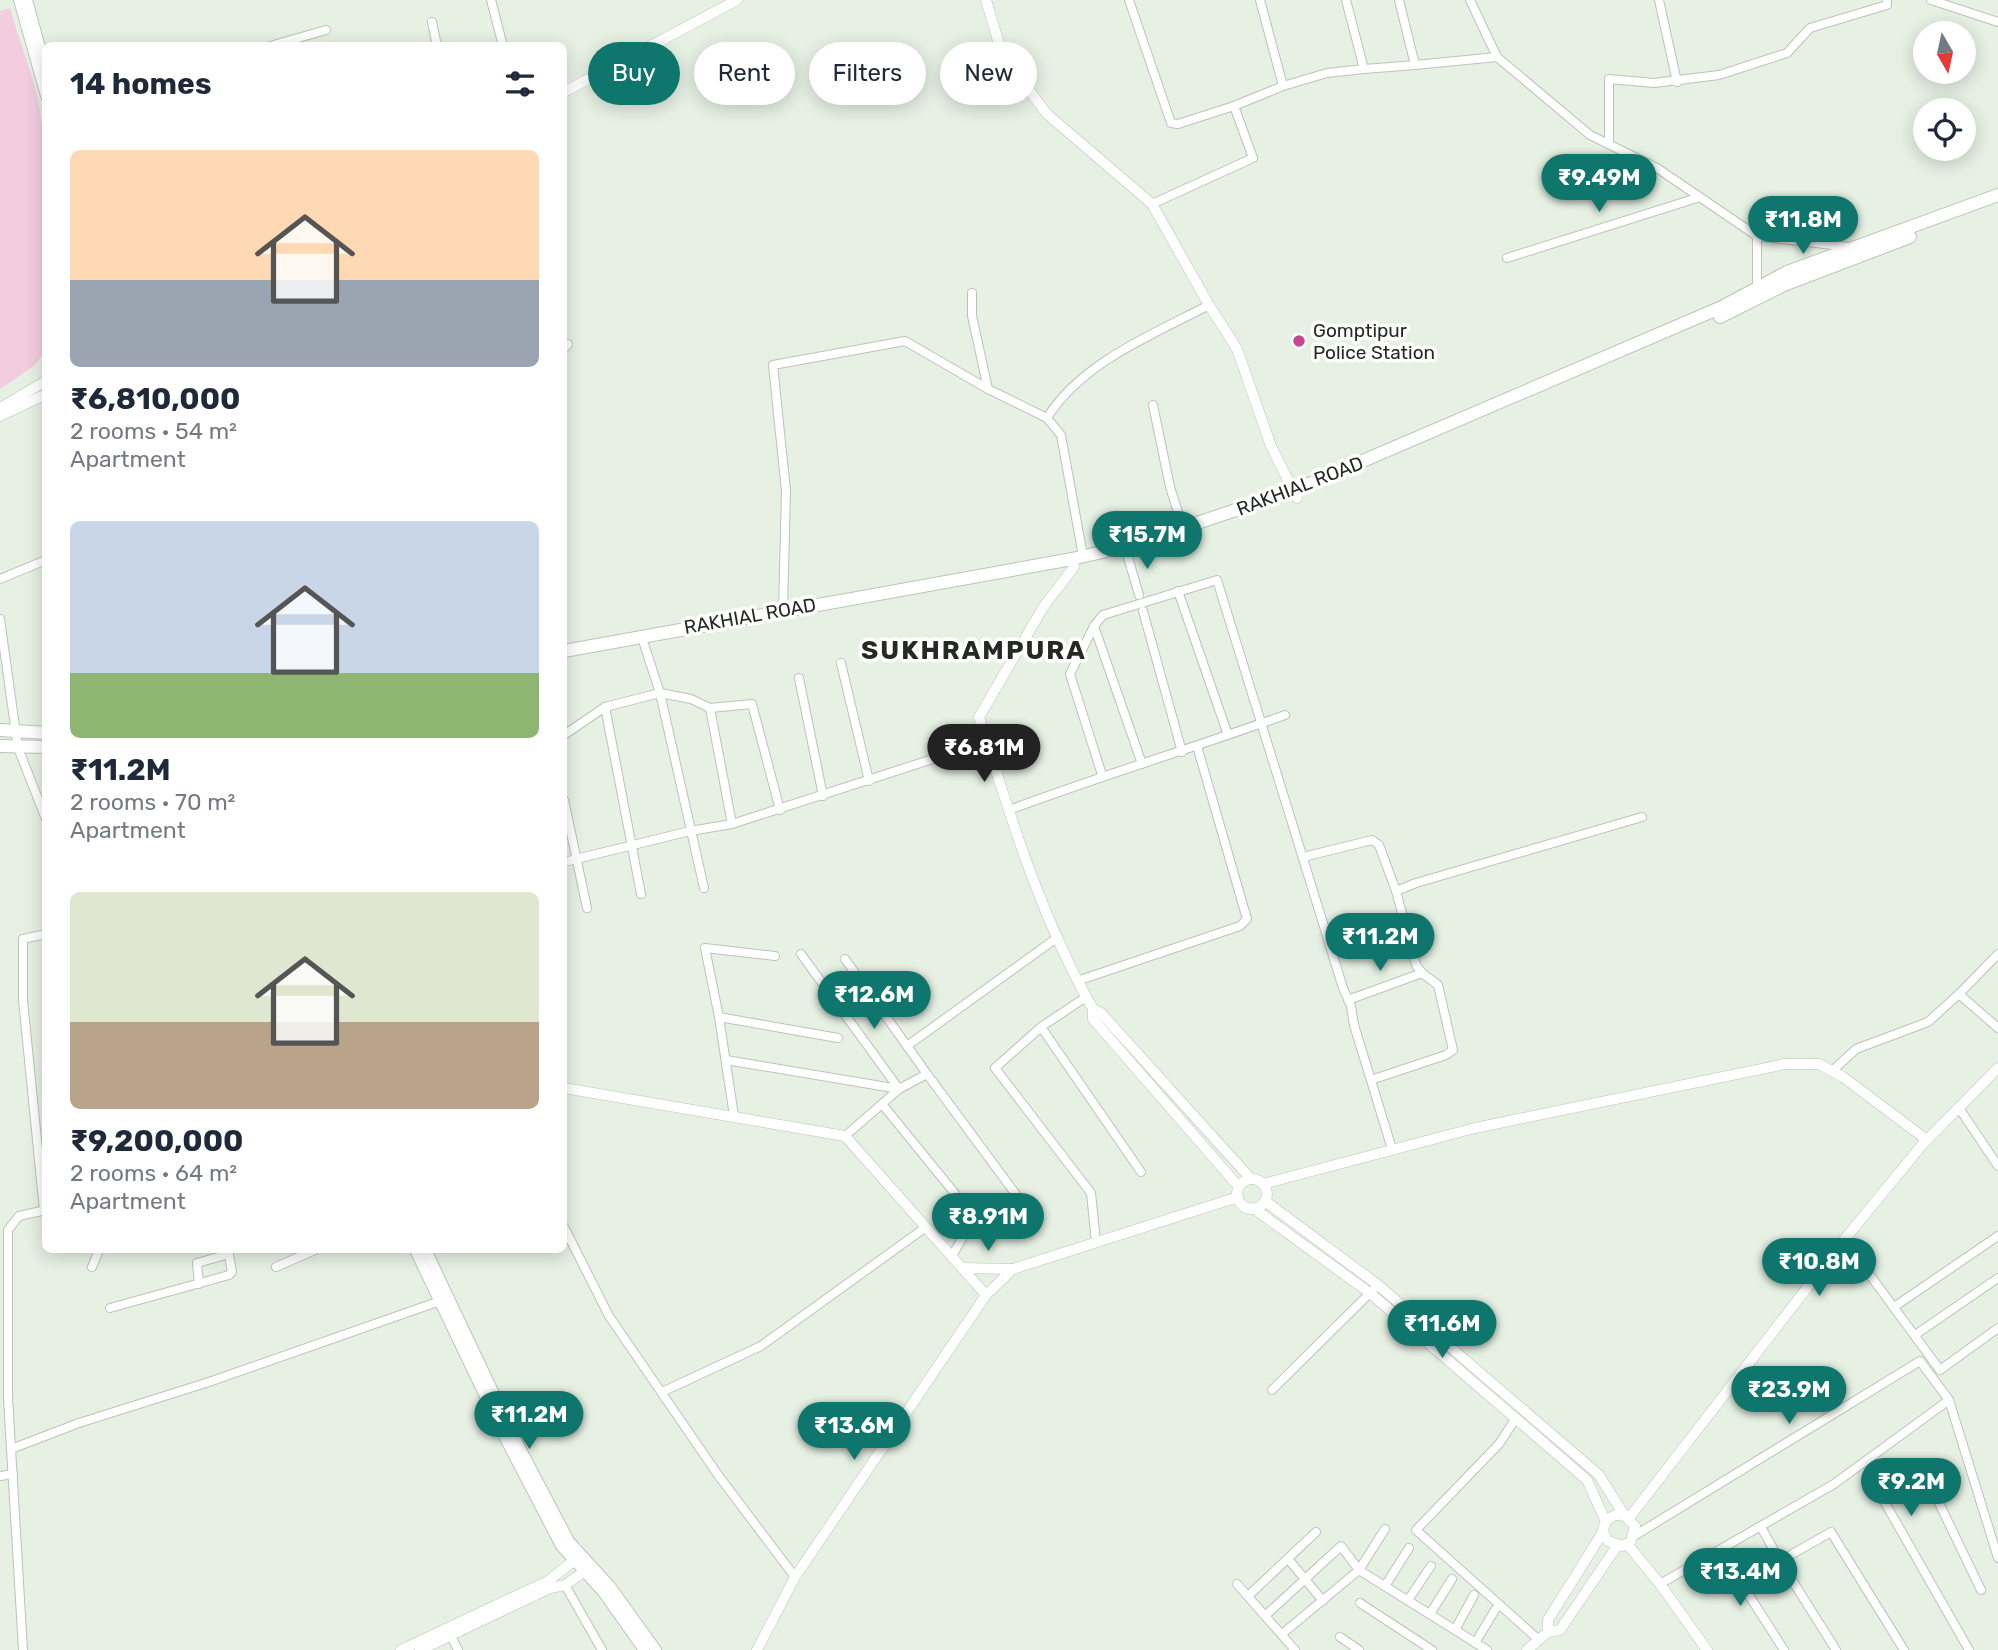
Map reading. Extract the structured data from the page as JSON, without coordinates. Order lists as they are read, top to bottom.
{
  "streets": {
    "main road": ["RAKHIAL ROAD"]
  },
  "districts": ["SUKHRAMPURA"],
  "places": ["Gomptipur Police Station"],
  "north": "bottom",
  "page": {
    "chip": [
      "Buy",
      "Rent",
      "Filters",
      "New"
    ],
    "heading": "14 homes",
    "list": [
      {
        "name": "₹6,810,000",
        "note": "2 rooms · 54 m² · Apartment"
      },
      {
        "name": "₹11.2M",
        "note": "2 rooms · 70 m² · Apartment"
      },
      {
        "name": "₹9,200,000",
        "note": "2 rooms · 64 m² · Apartment"
      }
    ],
    "price": [
      "₹9.49M",
      "₹11.8M",
      "₹15.7M",
      "₹6.81M",
      "₹11.2M",
      "₹12.6M",
      "₹8.91M",
      "₹10.8M",
      "₹11.6M",
      "₹23.9M",
      "₹11.2M",
      "₹13.6M",
      "₹9.2M",
      "₹13.4M"
    ]
  }
}
